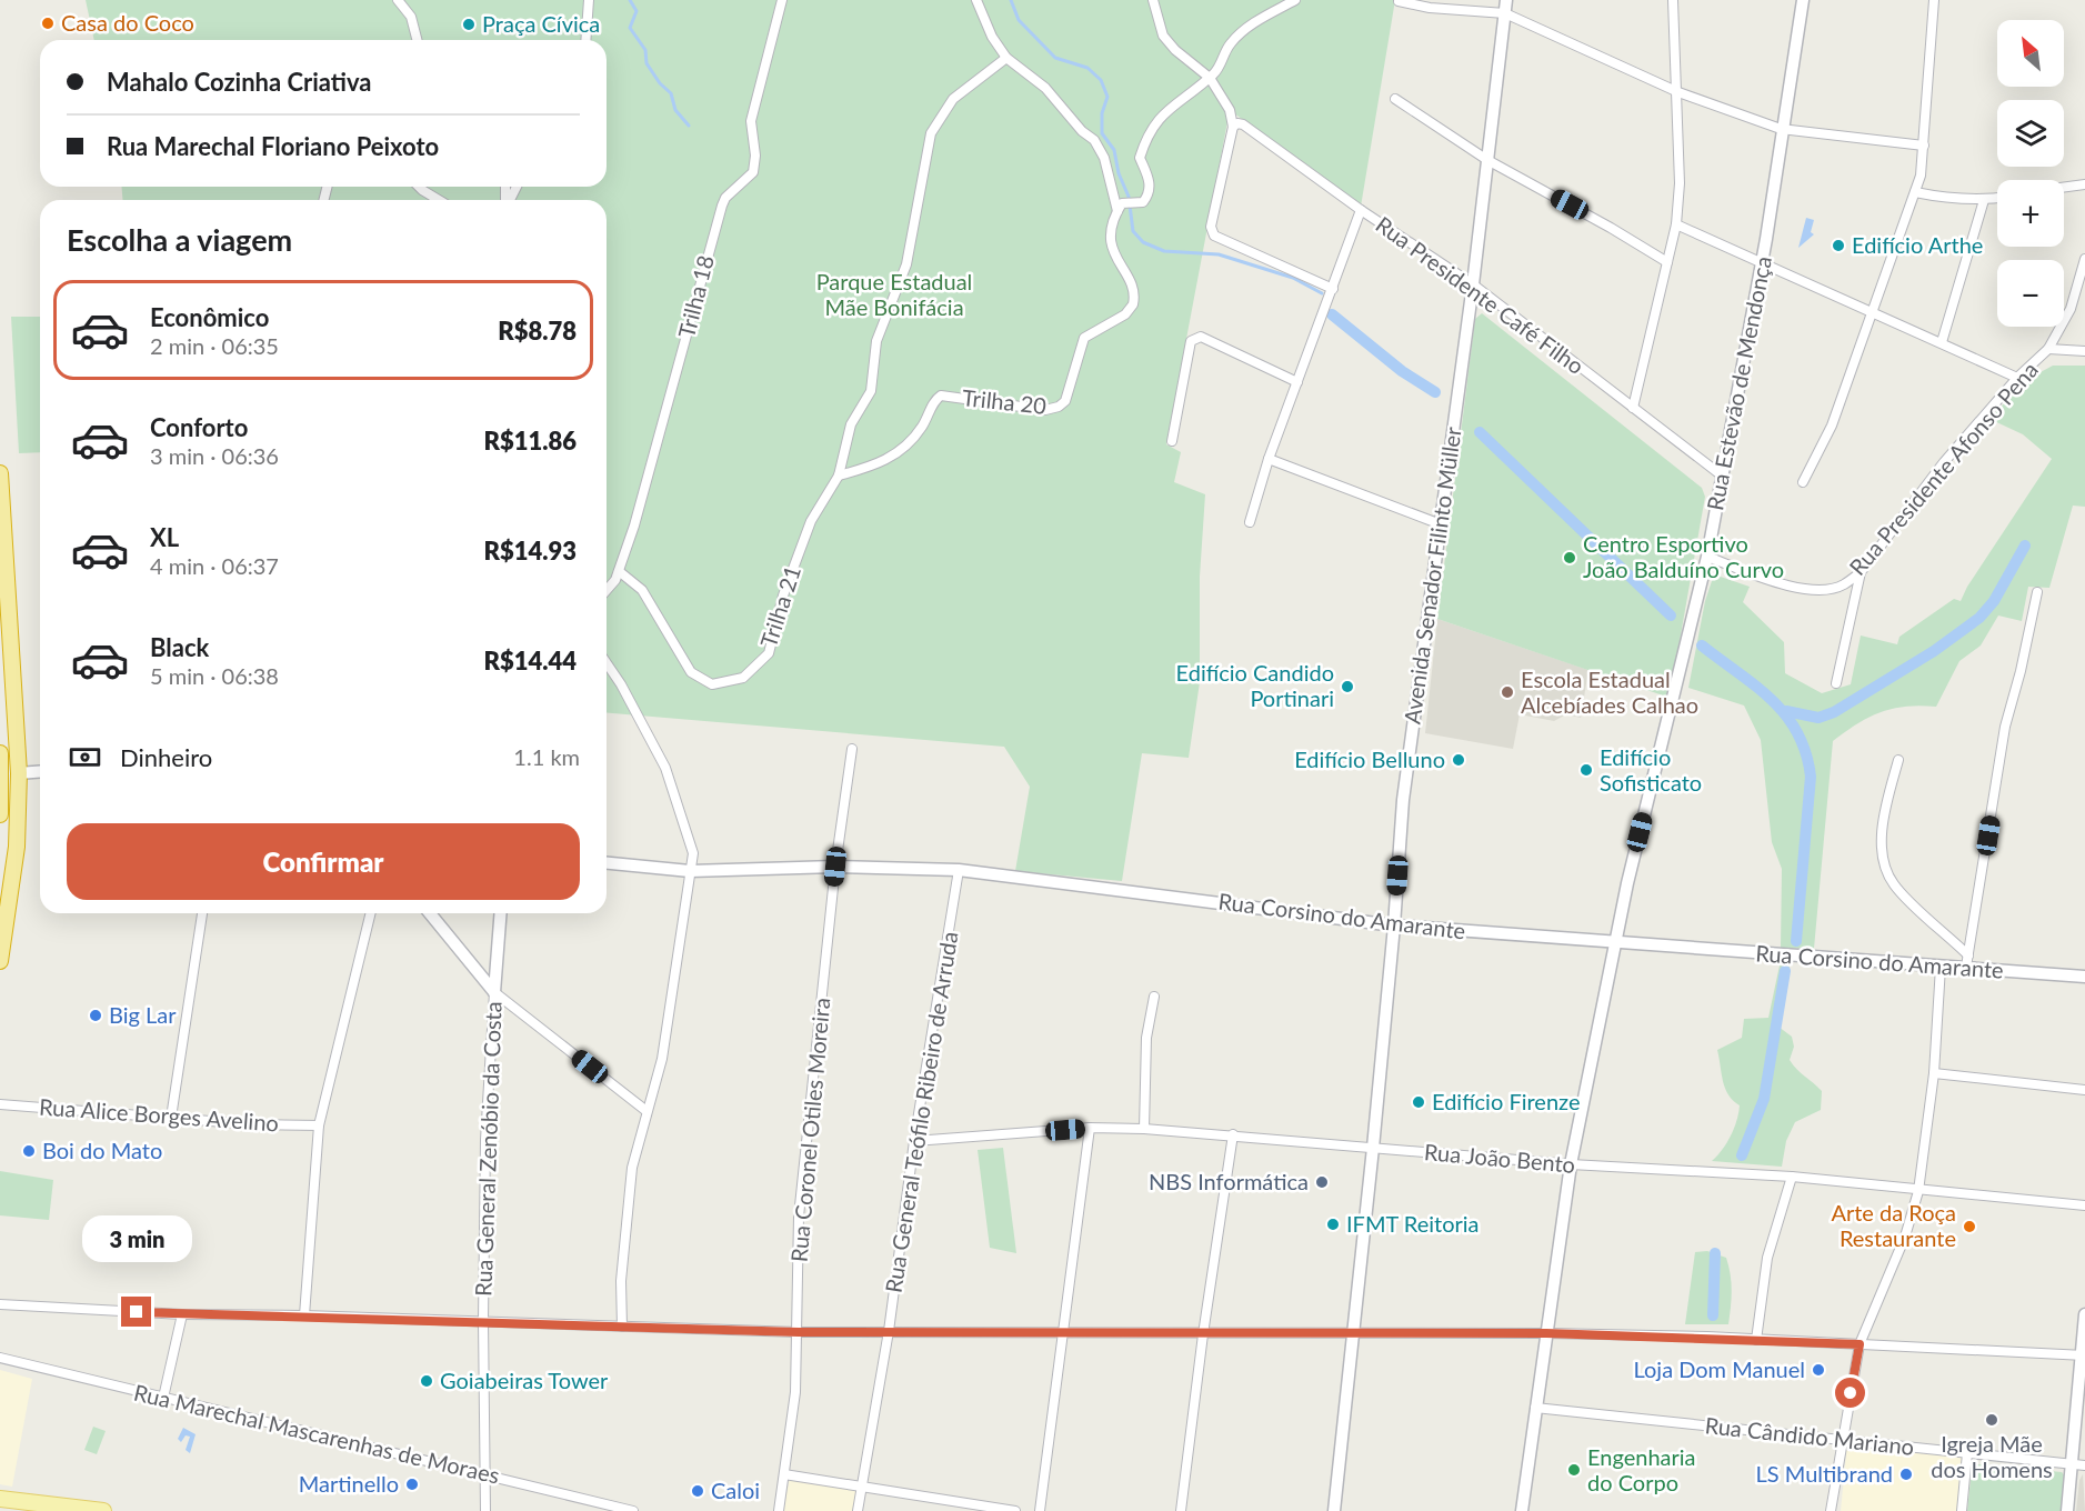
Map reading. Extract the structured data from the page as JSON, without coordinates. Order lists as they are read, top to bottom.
{
  "streets": {
    "street": [
      "Rua Presidente Café Filho",
      "Trilha 18",
      "Rua Estevão de Mendonça",
      "Trilha 20",
      "Rua Presidente Afonso Pena",
      "Avenida Senador Filinto Müller",
      "Trilha 21",
      "Rua Corsino do Amarante",
      "Rua General Teófilo Ribeiro de Arruda",
      "Rua Alice Borges Avelino",
      "Rua Coronel Otiles Moreira",
      "Rua General Zenóbio da Costa",
      "Rua João Bento",
      "Rua Marechal Mascarenhas de Moraes",
      "Rua Cândido Mariano"
    ]
  },
  "crossings": [
    ["Rua Presidente Café Filho", "Rua Estevão de Mendonça"],
    ["Rua Presidente Café Filho", "Avenida Senador Filinto Müller"],
    ["Trilha 18", "Trilha 21"],
    ["Rua Estevão de Mendonça", "Rua Presidente Afonso Pena"],
    ["Rua Estevão de Mendonça", "Rua Corsino do Amarante"],
    ["Rua Estevão de Mendonça", "Rua João Bento"],
    ["Rua Estevão de Mendonça", "Rua Cândido Mariano"],
    ["Trilha 20", "Trilha 21"],
    ["Avenida Senador Filinto Müller", "Rua Corsino do Amarante"],
    ["Avenida Senador Filinto Müller", "Rua João Bento"],
    ["Rua Corsino do Amarante", "Rua General Teófilo Ribeiro de Arruda"],
    ["Rua Corsino do Amarante", "Rua Coronel Otiles Moreira"],
    ["Rua General Teófilo Ribeiro de Arruda", "Rua João Bento"],
    ["Rua General Zenóbio da Costa", "Rua Marechal Mascarenhas de Moraes"]
  ],
  "parks": ["Parque Estadual Mãe Bonifácia"],
  "places": [
    "Casa do Coco",
    "Praça Cívica",
    "Edifício Arthe",
    "Centro Esportivo João Balduíno Curvo",
    "Edifício Candido Portinari",
    "Escola Estadual Alcebíades Calhao",
    "Edifício Belluno",
    "Edifício Sofisticato",
    "Big Lar",
    "Edifício Firenze",
    "Boi do Mato",
    "NBS Informática",
    "IFMT Reitoria",
    "Arte da Roça Restaurante",
    "Loja Dom Manuel",
    "Goiabeiras Tower",
    "Igreja Mãe dos Homens",
    "Engenharia do Corpo",
    "LS Multibrand",
    "Martinello",
    "Caloi"
  ],
  "north": "top left",
  "page": {
    "map_buttons": ["+", "−"],
    "banner": ["Mahalo Cozinha Criativa", "Rua Marechal Floriano Peixoto"],
    "heading": "Escolha a viagem",
    "list": [
      {
        "name": "Econômico",
        "note": "2 min · 06:35",
        "value": "R$8.78"
      },
      {
        "name": "Conforto",
        "note": "3 min · 06:36",
        "value": "R$11.86"
      },
      {
        "name": "XL",
        "note": "4 min · 06:37",
        "value": "R$14.93"
      },
      {
        "name": "Black",
        "note": "5 min · 06:38",
        "value": "R$14.44"
      }
    ],
    "pay": ["Dinheiro", "1.1 km"],
    "buttons": "Confirmar",
    "bubble": "3 min"
  }
}
